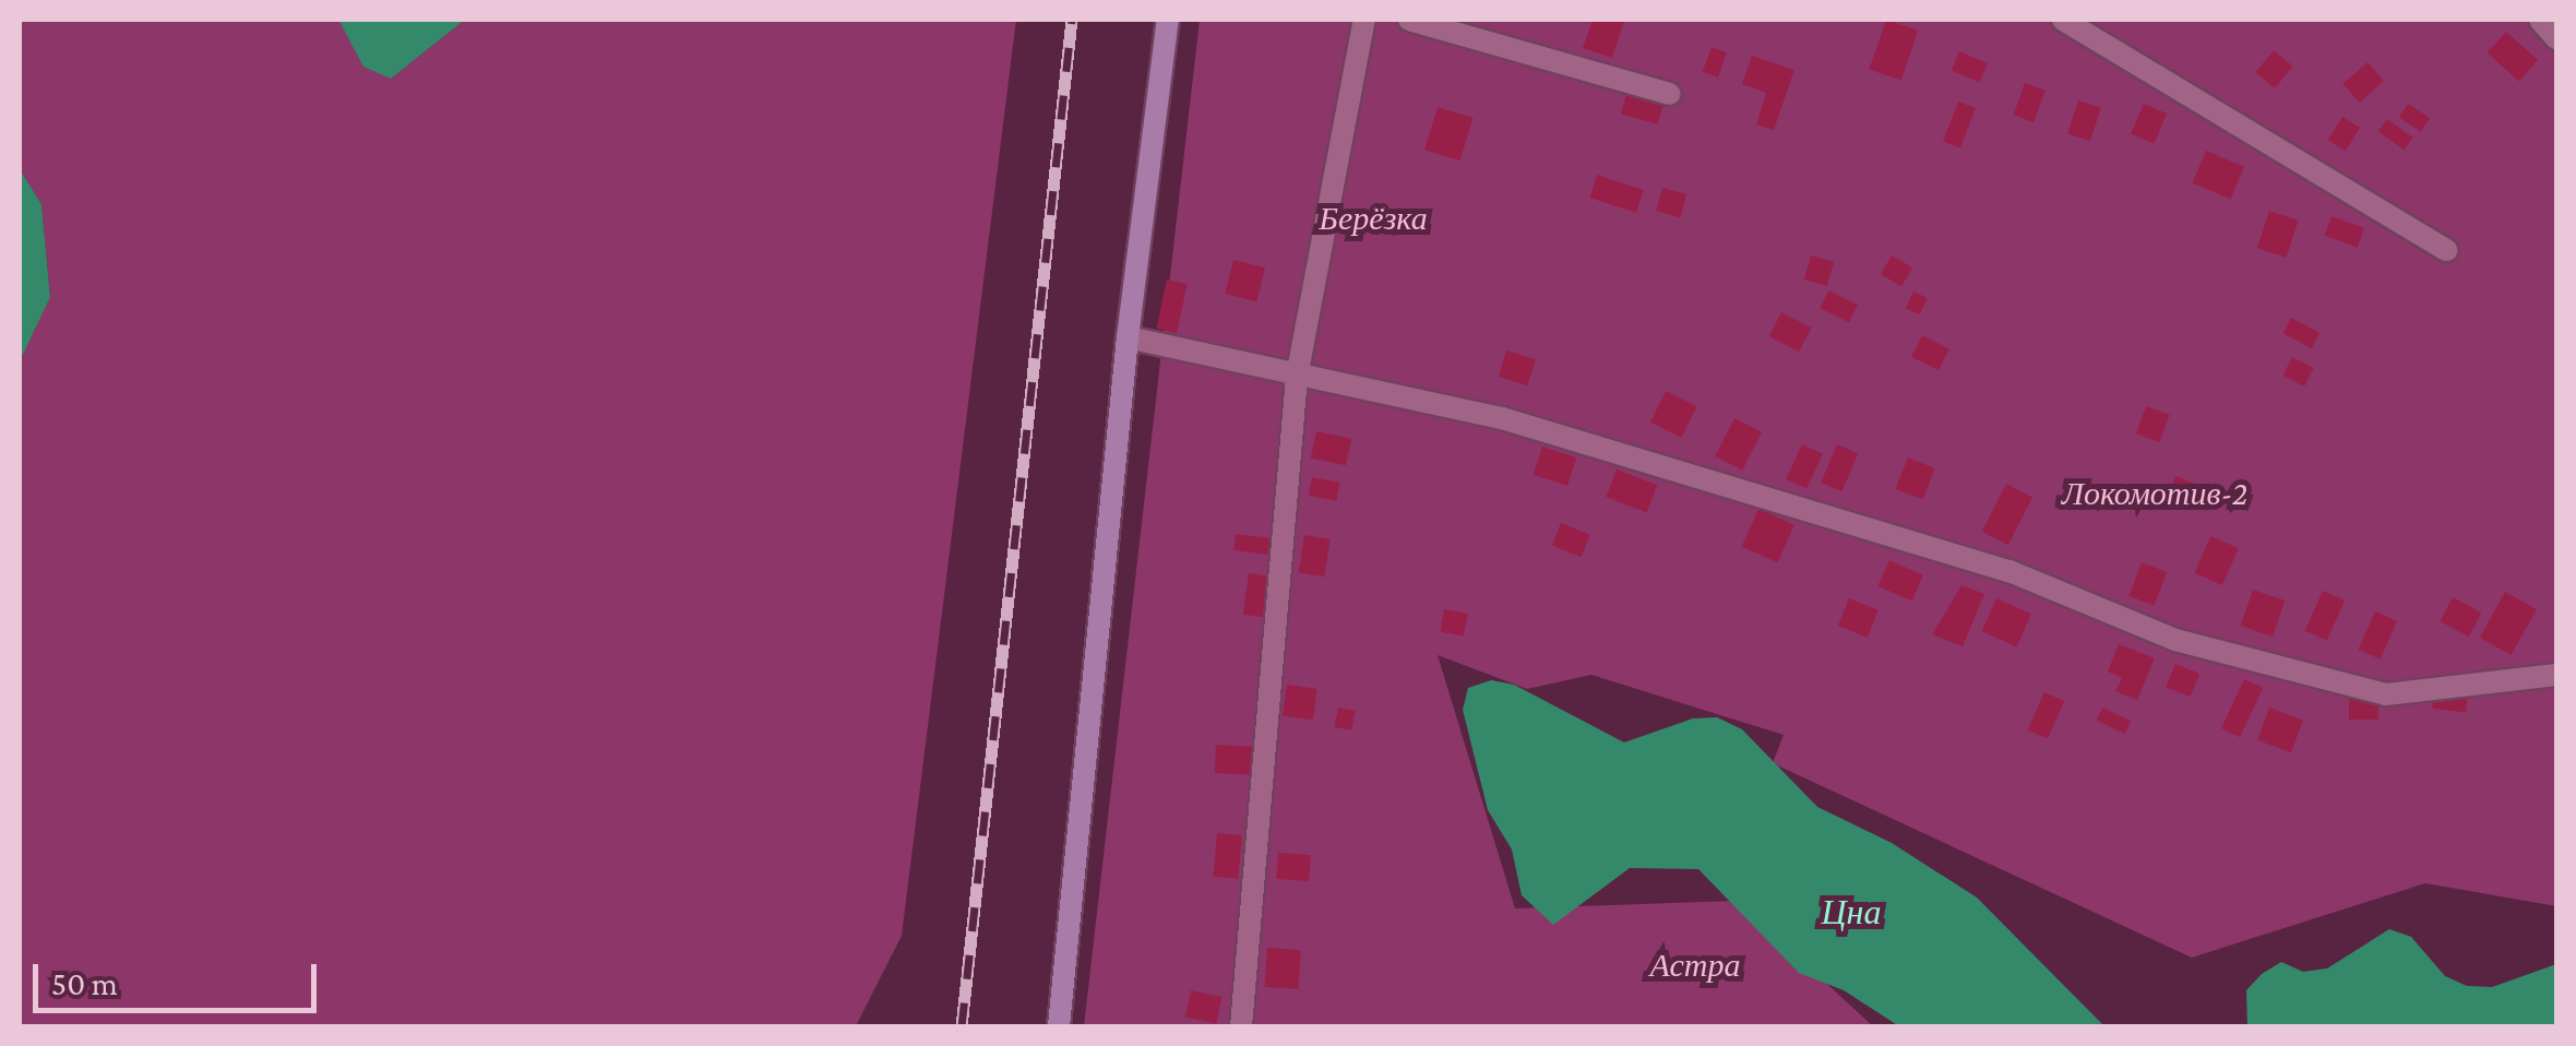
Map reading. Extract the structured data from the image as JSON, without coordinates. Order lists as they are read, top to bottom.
{
  "water": ["Цна"],
  "parks": ["Берёзка", "Локомотив-2", "Астра"],
  "scale_bar": "50 m"
}
